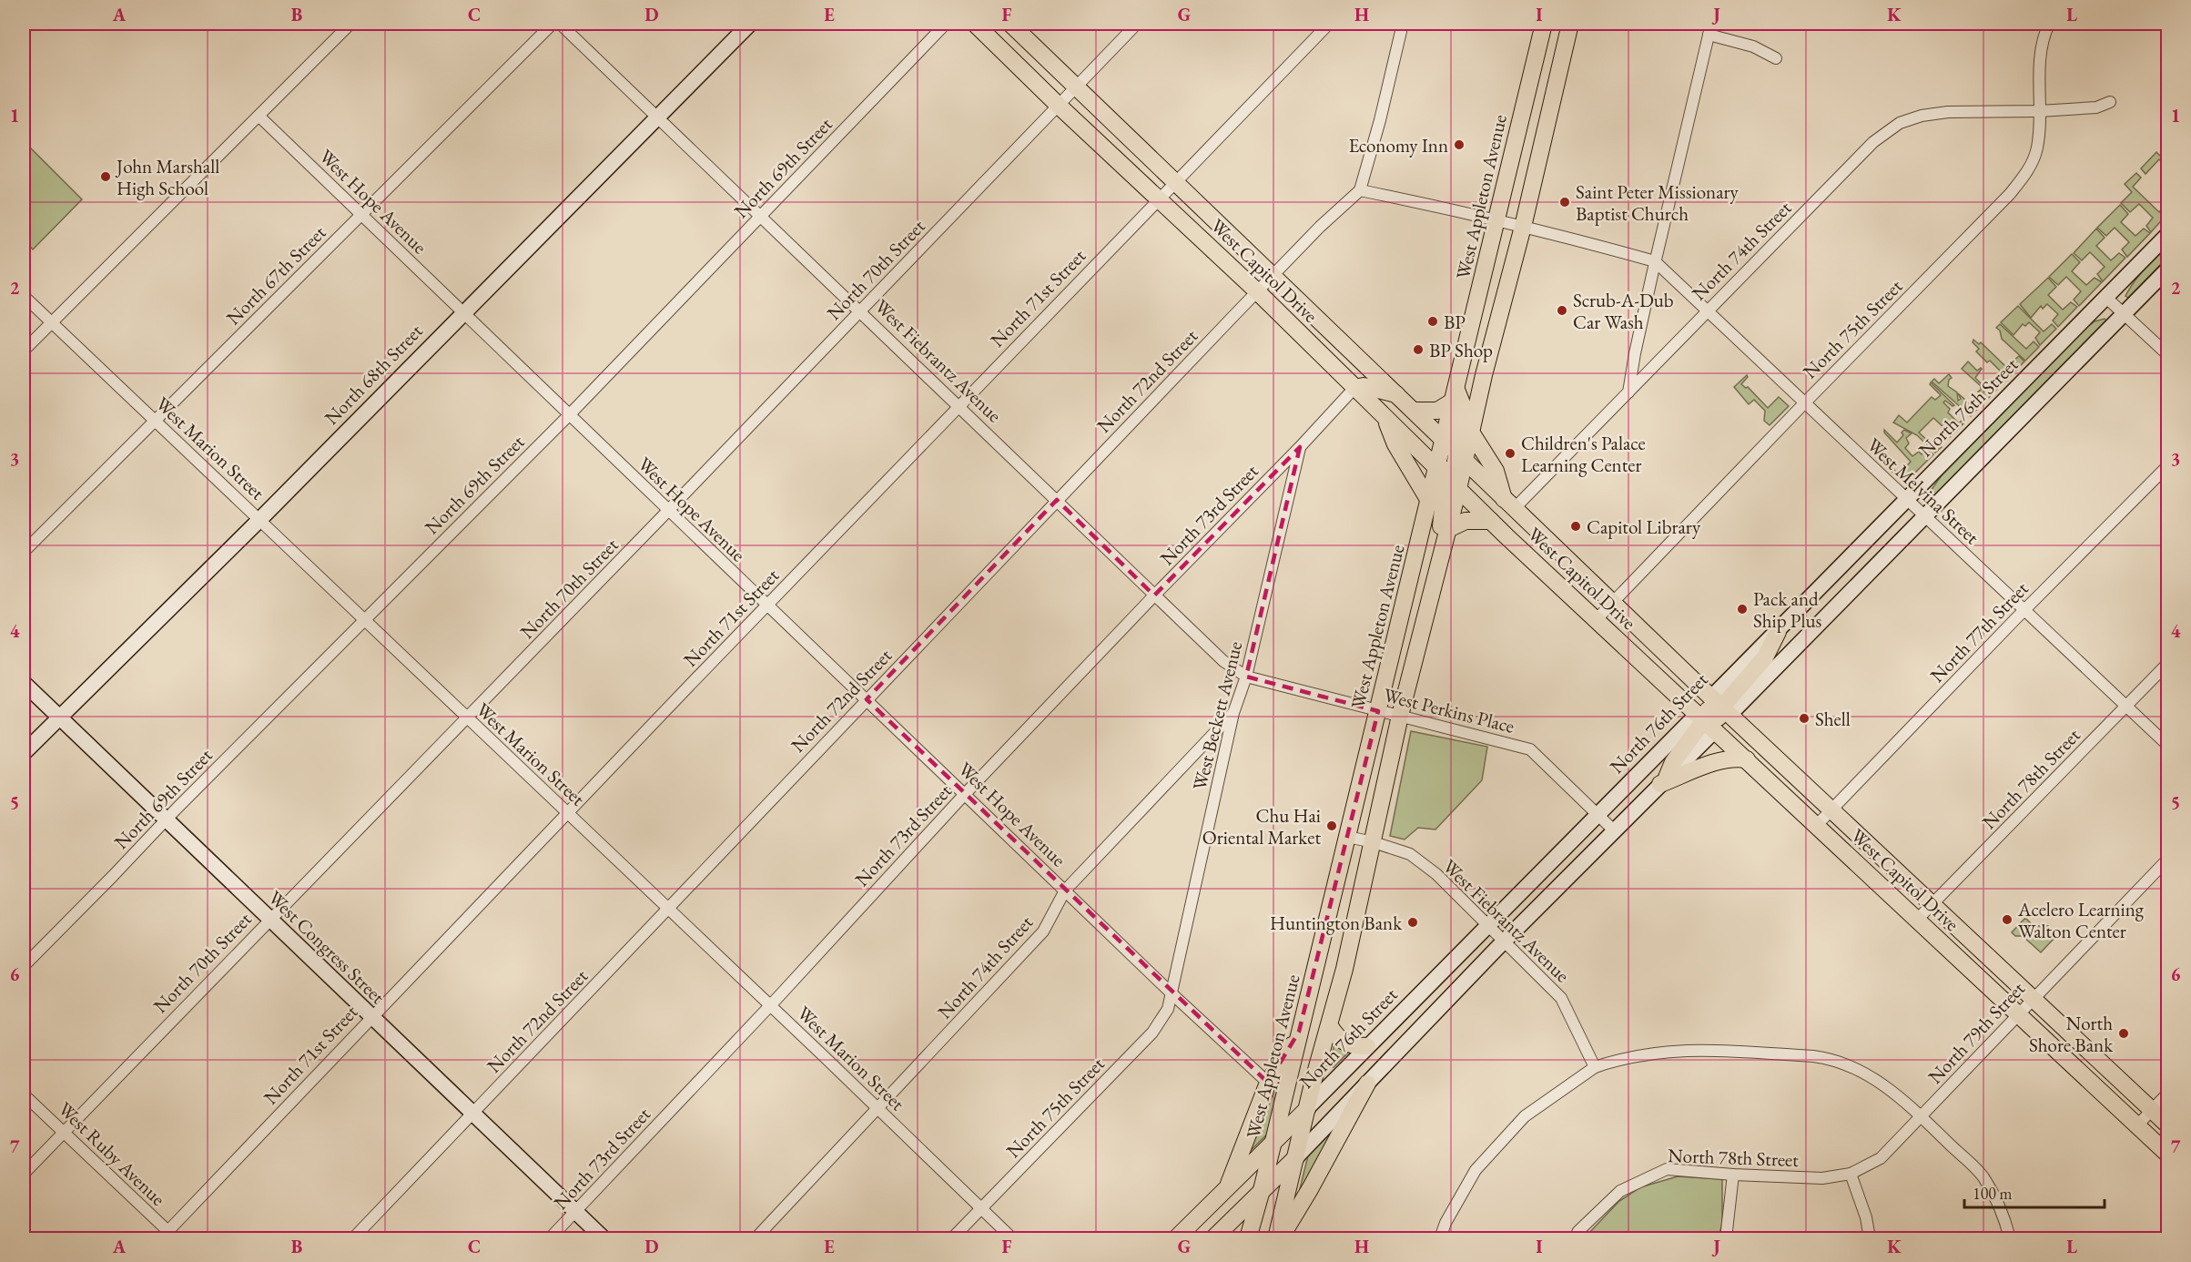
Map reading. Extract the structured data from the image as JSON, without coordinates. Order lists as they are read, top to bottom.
{
  "streets": {
    "main road": [
      "West Appleton Avenue",
      "West Capitol Drive",
      "North 68th Street",
      "North 76th Street",
      "West Congress Street"
    ],
    "street": [
      "North 69th Street",
      "West Hope Avenue",
      "North 74th Street",
      "North 70th Street",
      "North 67th Street",
      "North 71st Street",
      "North 75th Street",
      "West Fiebrantz Avenue",
      "North 72nd Street",
      "West Marion Street",
      "West Melvina Street",
      "North 73rd Street",
      "North 77th Street",
      "West Perkins Place",
      "West Beckett Avenue",
      "North 78th Street",
      "North 79th Street",
      "West Ruby Avenue"
    ]
  },
  "crossings": [
    ["North 69th Street", "West Hope Avenue"],
    ["North 69th Street", "West Fiebrantz Avenue"],
    ["North 69th Street", "West Marion Street"],
    ["North 69th Street", "West Congress Street"],
    ["West Appleton Avenue", "West Capitol Drive"],
    ["West Appleton Avenue", "West Fiebrantz Avenue"],
    ["West Appleton Avenue", "North 76th Street"],
    ["West Appleton Avenue", "West Perkins Place"],
    ["West Hope Avenue", "North 74th Street"],
    ["West Hope Avenue", "North 70th Street"],
    ["West Hope Avenue", "North 67th Street"],
    ["West Hope Avenue", "North 71st Street"],
    ["West Hope Avenue", "North 75th Street"],
    ["West Hope Avenue", "North 68th Street"],
    ["West Hope Avenue", "North 72nd Street"],
    ["West Hope Avenue", "North 73rd Street"],
    ["West Hope Avenue", "West Beckett Avenue"],
    ["North 74th Street", "West Capitol Drive"],
    ["North 74th Street", "North 75th Street"],
    ["North 74th Street", "West Marion Street"],
    ["North 74th Street", "West Melvina Street"],
    ["North 74th Street", "West Beckett Avenue"],
    ["North 70th Street", "West Capitol Drive"],
    ["North 70th Street", "West Fiebrantz Avenue"],
    ["North 70th Street", "West Marion Street"],
    ["North 70th Street", "West Congress Street"],
    ["North 70th Street", "West Ruby Avenue"],
    ["West Capitol Drive", "North 71st Street"],
    ["West Capitol Drive", "North 75th Street"],
    ["West Capitol Drive", "North 72nd Street"],
    ["West Capitol Drive", "North 76th Street"],
    ["West Capitol Drive", "North 73rd Street"],
    ["West Capitol Drive", "North 77th Street"],
    ["West Capitol Drive", "North 78th Street"],
    ["West Capitol Drive", "North 79th Street"],
    ["North 67th Street", "West Marion Street"],
    ["North 71st Street", "West Fiebrantz Avenue"],
    ["North 71st Street", "West Marion Street"],
    ["North 71st Street", "West Congress Street"],
    ["North 71st Street", "West Ruby Avenue"],
    ["North 75th Street", "West Marion Street"],
    ["North 75th Street", "West Melvina Street"],
    ["North 75th Street", "West Beckett Avenue"],
    ["West Fiebrantz Avenue", "North 68th Street"],
    ["West Fiebrantz Avenue", "North 72nd Street"],
    ["West Fiebrantz Avenue", "North 76th Street"],
    ["West Fiebrantz Avenue", "North 73rd Street"],
    ["West Fiebrantz Avenue", "West Perkins Place"],
    ["West Fiebrantz Avenue", "West Beckett Avenue"],
    ["North 68th Street", "West Marion Street"],
    ["North 68th Street", "West Congress Street"],
    ["North 72nd Street", "West Marion Street"],
    ["North 72nd Street", "West Congress Street"],
    ["North 76th Street", "West Melvina Street"],
    ["North 76th Street", "West Perkins Place"],
    ["West Marion Street", "North 73rd Street"],
    ["West Melvina Street", "North 77th Street"],
    ["West Melvina Street", "North 78th Street"],
    ["North 73rd Street", "West Beckett Avenue"],
    ["North 73rd Street", "West Congress Street"],
    ["West Perkins Place", "West Beckett Avenue"],
    ["North 78th Street", "North 79th Street"]
  ],
  "places": [
    "Economy Inn",
    "John Marshall High School",
    "Saint Peter Missionary Baptist Church",
    "Scrub-A-Dub Car Wash",
    "BP",
    "BP Shop",
    "Children's Palace Learning Center",
    "Capitol Library",
    "Pack and Ship Plus",
    "Shell",
    "Chu Hai Oriental Market",
    "Acelero Learning Walton Center",
    "Huntington Bank",
    "North Shore Bank"
  ],
  "scale_bar": "100 m",
  "grid": {
    "columns": [
      "A",
      "B",
      "C",
      "D",
      "E",
      "F",
      "G",
      "H",
      "I",
      "J",
      "K",
      "L"
    ],
    "rows": [
      "1",
      "2",
      "3",
      "4",
      "5",
      "6",
      "7"
    ]
  }
}
